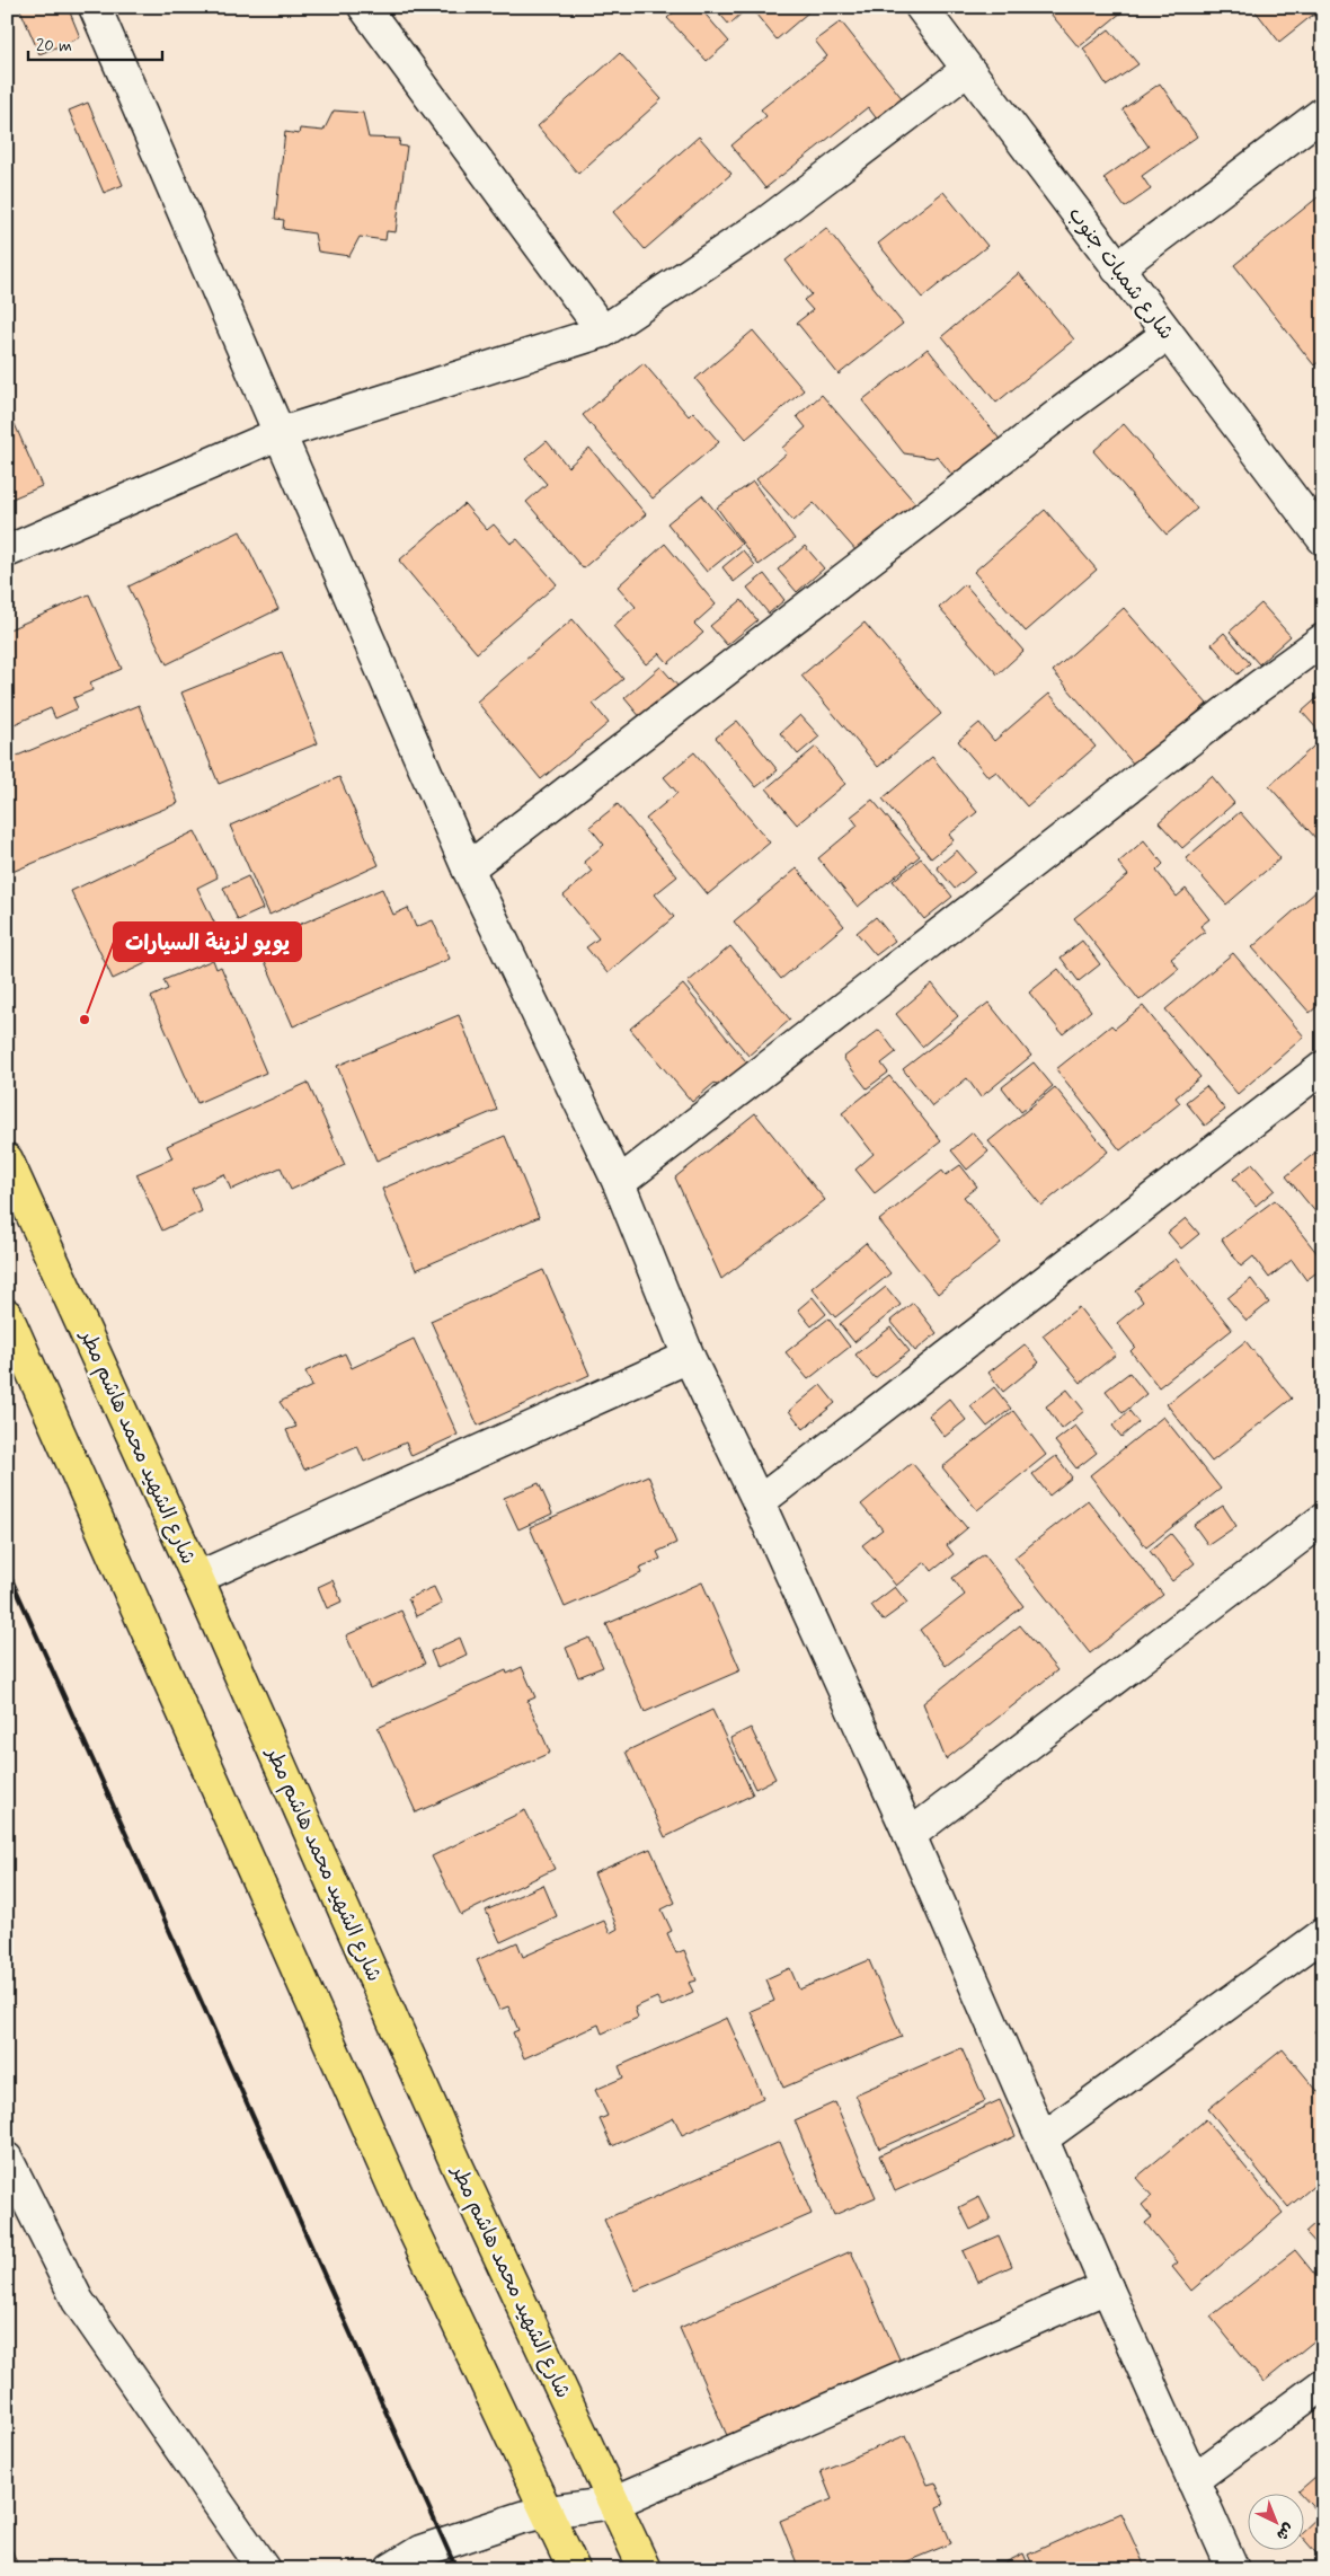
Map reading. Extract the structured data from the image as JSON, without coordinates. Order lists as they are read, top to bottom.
{
  "streets": {
    "main road": ["شارع الشهيد محمد هاشم مطر"],
    "street": ["شارع شمبات جنوب"]
  },
  "places": ["يويو لزينة السيارات"],
  "scale_bar": "20 m",
  "north": "bottom right"
}
